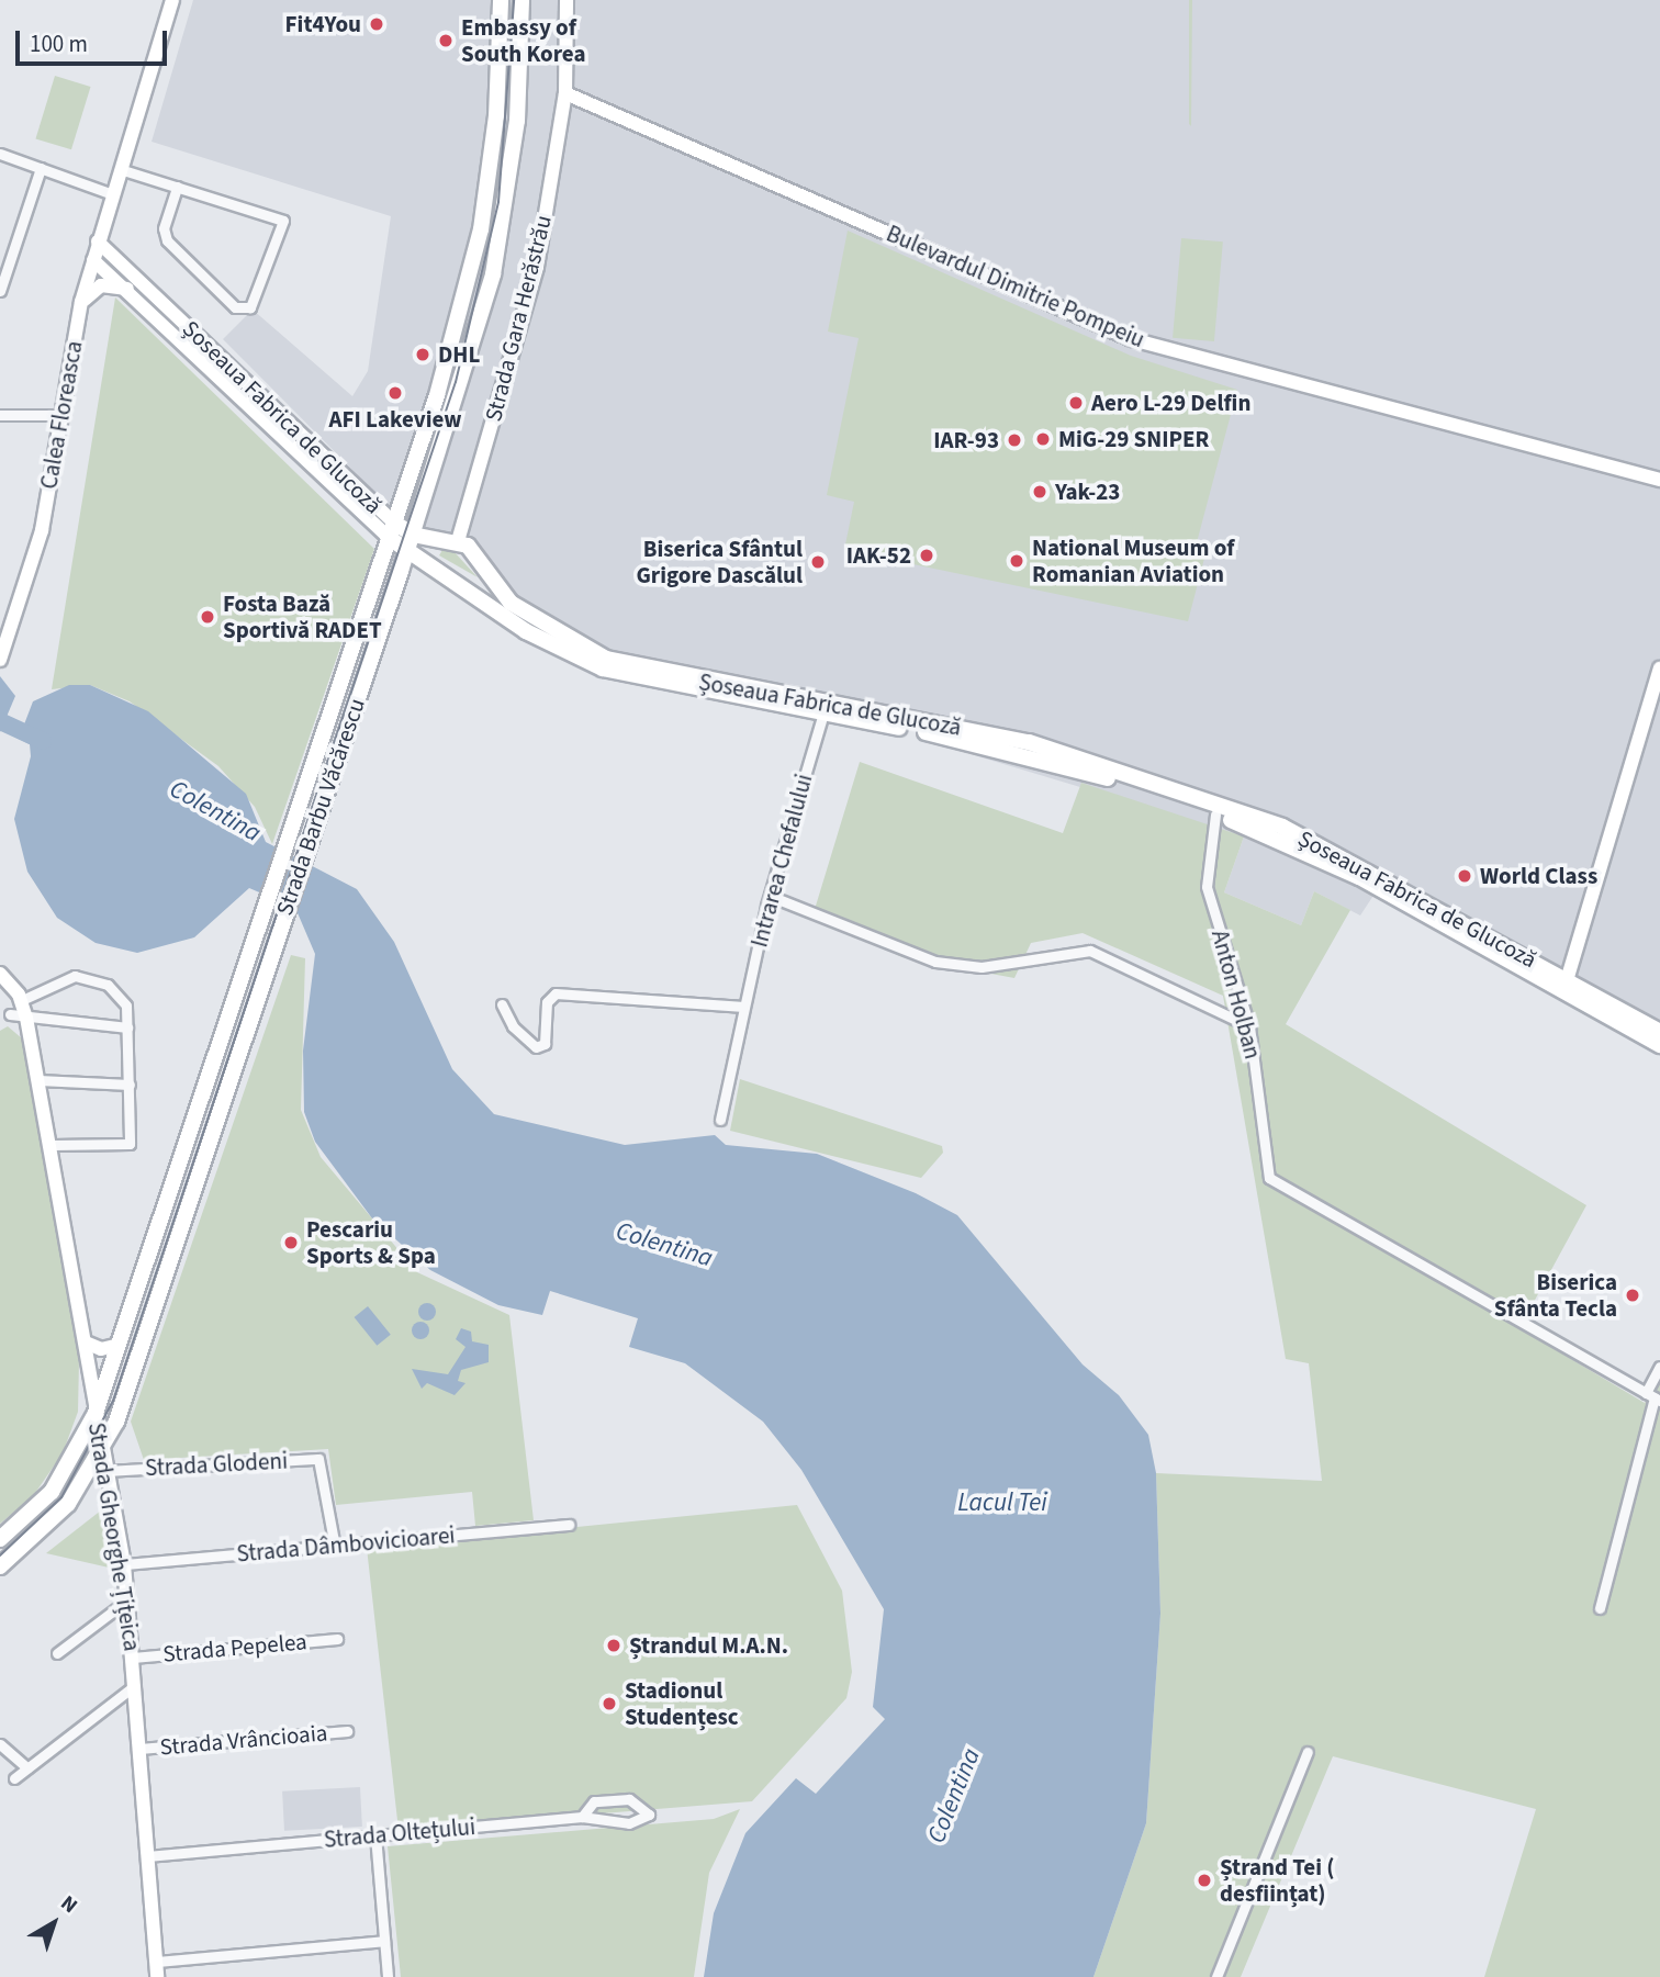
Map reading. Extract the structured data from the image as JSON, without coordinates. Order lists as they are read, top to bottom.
{
  "streets": {
    "main road": ["Șoseaua Fabrica de Glucoză", "Strada Barbu Văcărescu"],
    "street": [
      "Bulevardul Dimitrie Pompeiu",
      "Strada Gara Herăstrău",
      "Calea Floreasca",
      "Intrarea Chefalului",
      "Anton Holban",
      "Strada Glodeni",
      "Strada Gheorghe Țițeica",
      "Strada Dâmbovicioarei",
      "Strada Pepelea",
      "Strada Vrâncioaia",
      "Strada Oltețului"
    ]
  },
  "crossings": [
    ["Bulevardul Dimitrie Pompeiu", "Strada Gara Herăstrău"],
    ["Strada Gara Herăstrău", "Șoseaua Fabrica de Glucoză"],
    ["Calea Floreasca", "Șoseaua Fabrica de Glucoză"],
    ["Șoseaua Fabrica de Glucoză", "Strada Barbu Văcărescu"],
    ["Șoseaua Fabrica de Glucoză", "Intrarea Chefalului"],
    ["Șoseaua Fabrica de Glucoză", "Anton Holban"],
    ["Strada Barbu Văcărescu", "Strada Gheorghe Țițeica"],
    ["Strada Glodeni", "Strada Gheorghe Țițeica"],
    ["Strada Glodeni", "Strada Dâmbovicioarei"],
    ["Strada Gheorghe Țițeica", "Strada Dâmbovicioarei"],
    ["Strada Gheorghe Țițeica", "Strada Pepelea"],
    ["Strada Gheorghe Țițeica", "Strada Vrâncioaia"],
    ["Strada Gheorghe Țițeica", "Strada Oltețului"]
  ],
  "water": ["Colentina", "Lacul Tei"],
  "places": [
    "Fit4You",
    "Embassy of South Korea",
    "DHL",
    "AFI Lakeview",
    "Aero L-29 Delfin",
    "MiG-29 SNIPER",
    "IAR-93",
    "Yak-23",
    "IAK-52",
    "National Museum of Romanian Aviation",
    "Biserica Sfântul Grigore Dascălul",
    "Fosta Bază Sportivă RADET",
    "World Class",
    "Pescariu Sports & Spa",
    "Biserica Sfânta Tecla",
    "Ștrandul M.A.N.",
    "Stadionul Studențesc",
    "Ștrand Tei ( desființat)"
  ],
  "scale_bar": "100 m",
  "north": "top right"
}
